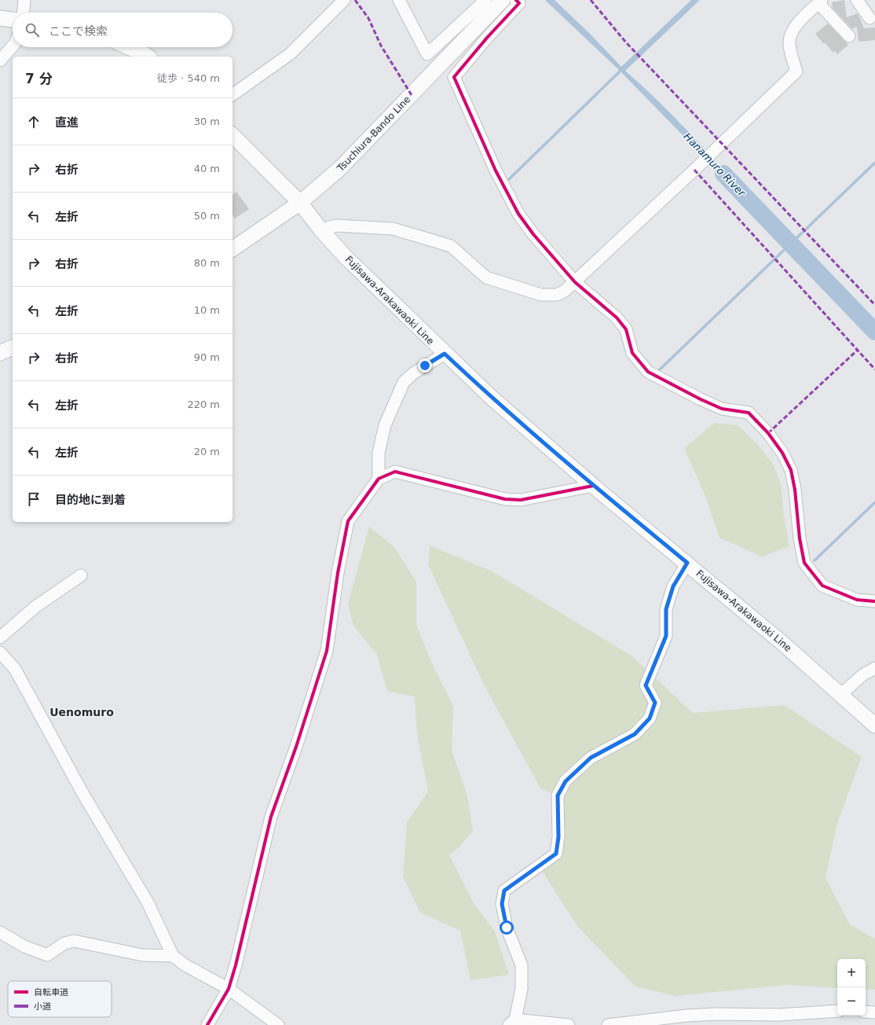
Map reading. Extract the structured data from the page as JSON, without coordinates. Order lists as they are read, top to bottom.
{
  "streets": {
    "main road": ["Tsuchiura-Bando Line", "Fujisawa-Arakawaoki Line"]
  },
  "crossings": [
    ["Tsuchiura-Bando Line", "Fujisawa-Arakawaoki Line"]
  ],
  "districts": ["Uenomuro"],
  "water": ["Hanamuro River"],
  "legend": ["自転車道", "小道"],
  "page": {
    "search": "ここで検索",
    "heading": ["7 分", "徒歩 · 540 m"],
    "list": [
      ["直進", "30 m"],
      ["右折", "40 m"],
      ["左折", "50 m"],
      ["右折", "80 m"],
      ["左折", "10 m"],
      ["右折", "90 m"],
      ["左折", "220 m"],
      ["左折", "20 m"],
      "目的地に到着"
    ],
    "map_buttons": ["+", "−"]
  }
}
